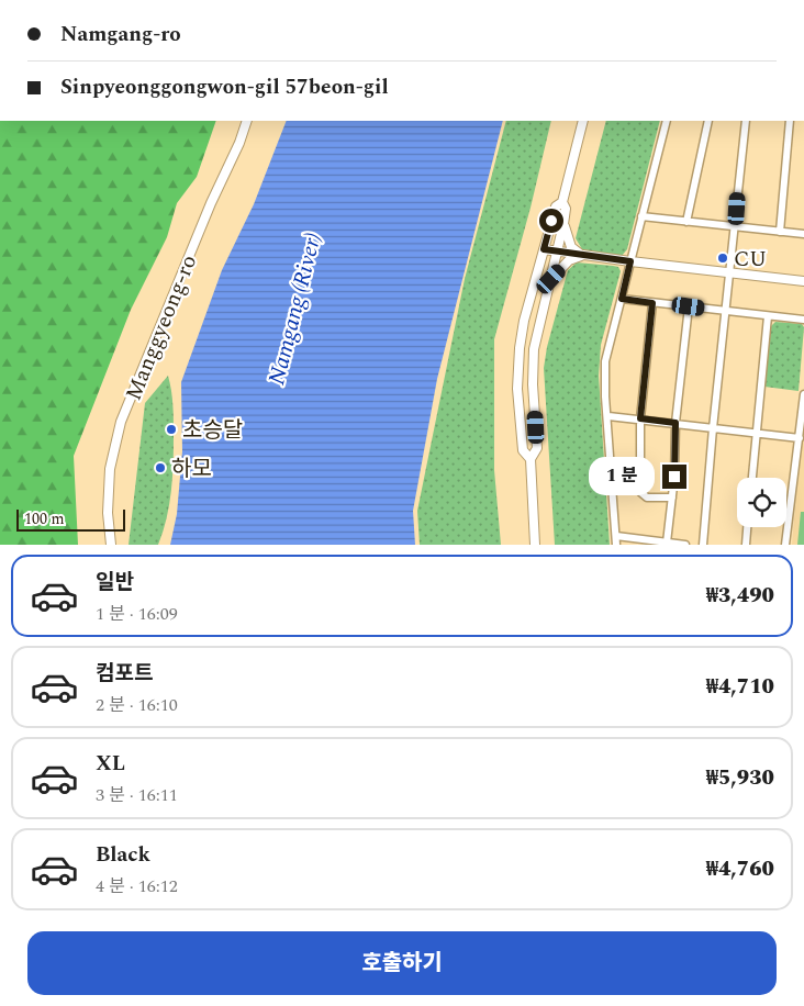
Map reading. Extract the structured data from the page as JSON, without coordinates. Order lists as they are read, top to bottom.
{
  "streets": {
    "street": ["Manggyeong-ro"]
  },
  "water": ["Namgang (River)"],
  "places": ["CU", "초승달", "하모"],
  "scale_bar": "100 m",
  "page": {
    "banner": ["Namgang-ro", "Sinpyeonggongwon-gil 57beon-gil"],
    "bubble": "1 분",
    "scale": "100 m",
    "list": [
      {
        "name": "일반",
        "note": "1 분 · 16:09",
        "value": "₩3,490"
      },
      {
        "name": "컴포트",
        "note": "2 분 · 16:10",
        "value": "₩4,710"
      },
      {
        "name": "XL",
        "note": "3 분 · 16:11",
        "value": "₩5,930"
      },
      {
        "name": "Black",
        "note": "4 분 · 16:12",
        "value": "₩4,760"
      }
    ],
    "buttons": "호출하기"
  }
}
